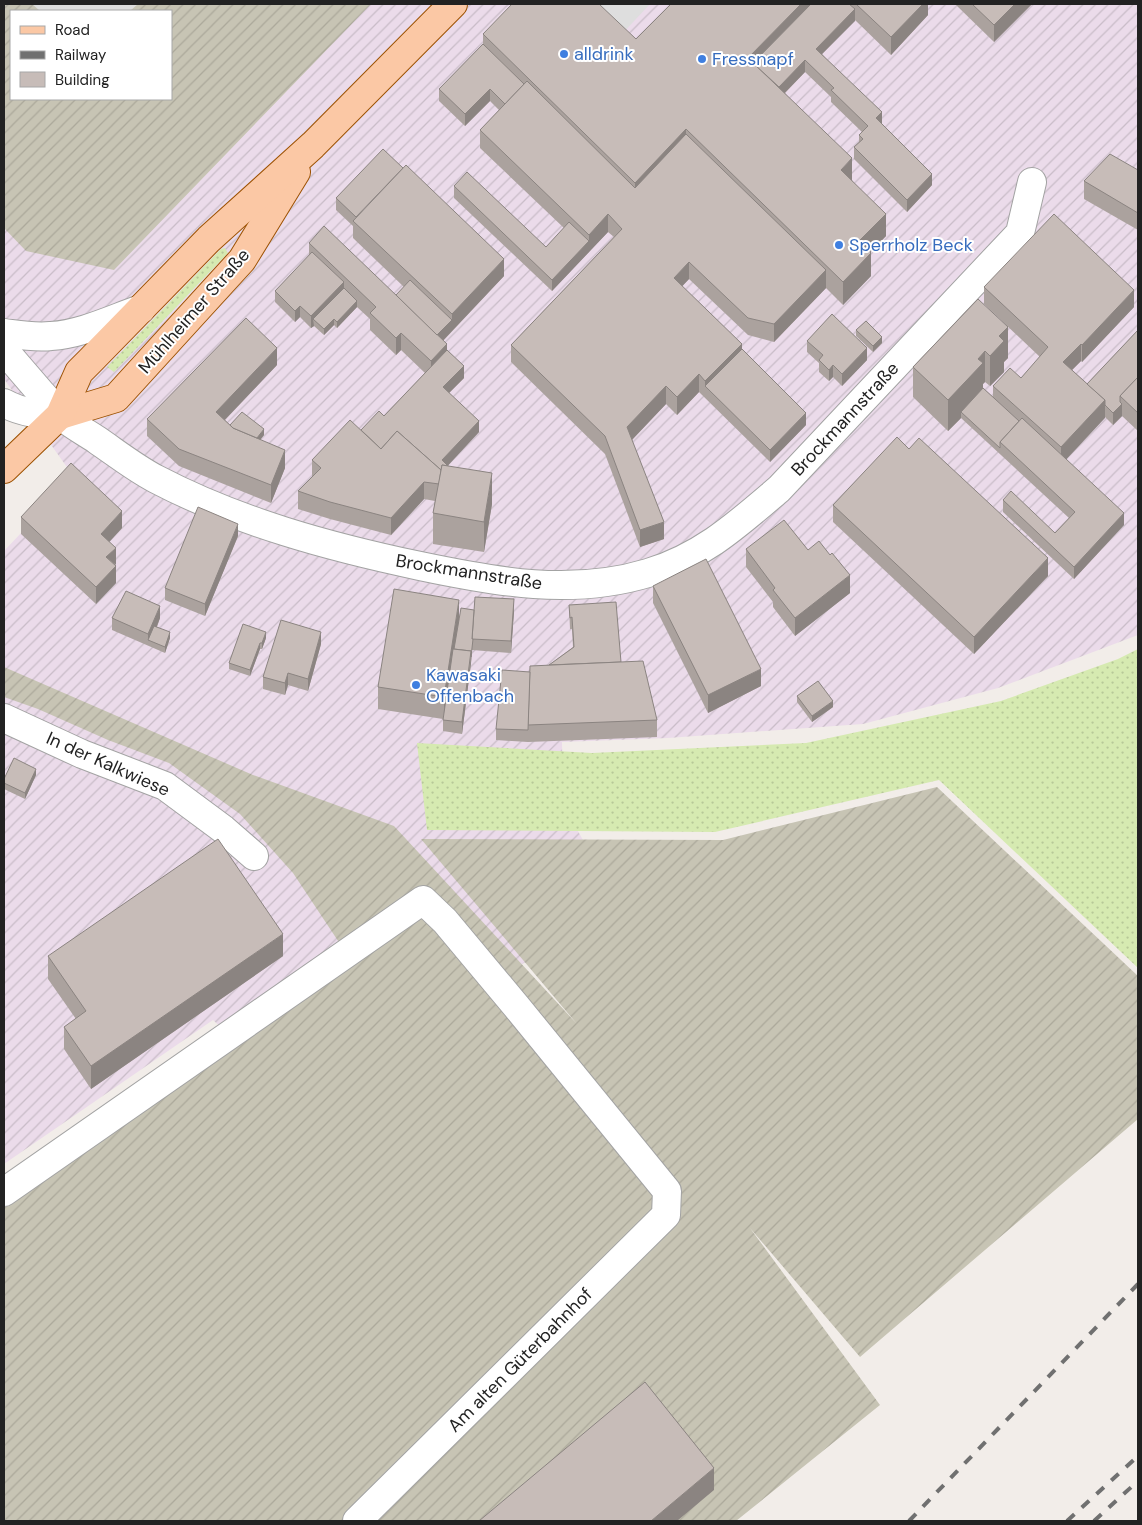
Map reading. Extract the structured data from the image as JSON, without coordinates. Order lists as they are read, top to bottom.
{
  "streets": {
    "main road": ["Mühlheimer Straße"],
    "street": ["Brockmannstraße", "In der Kalkwiese", "Am alten Güterbahnhof"]
  },
  "crossings": [
    ["Mühlheimer Straße", "Brockmannstraße"]
  ],
  "places": [
    "alldrink",
    "Fressnapf",
    "Sperrholz Beck",
    "Kawasaki Offenbach"
  ],
  "legend": ["Road", "Railway", "Building"]
}
